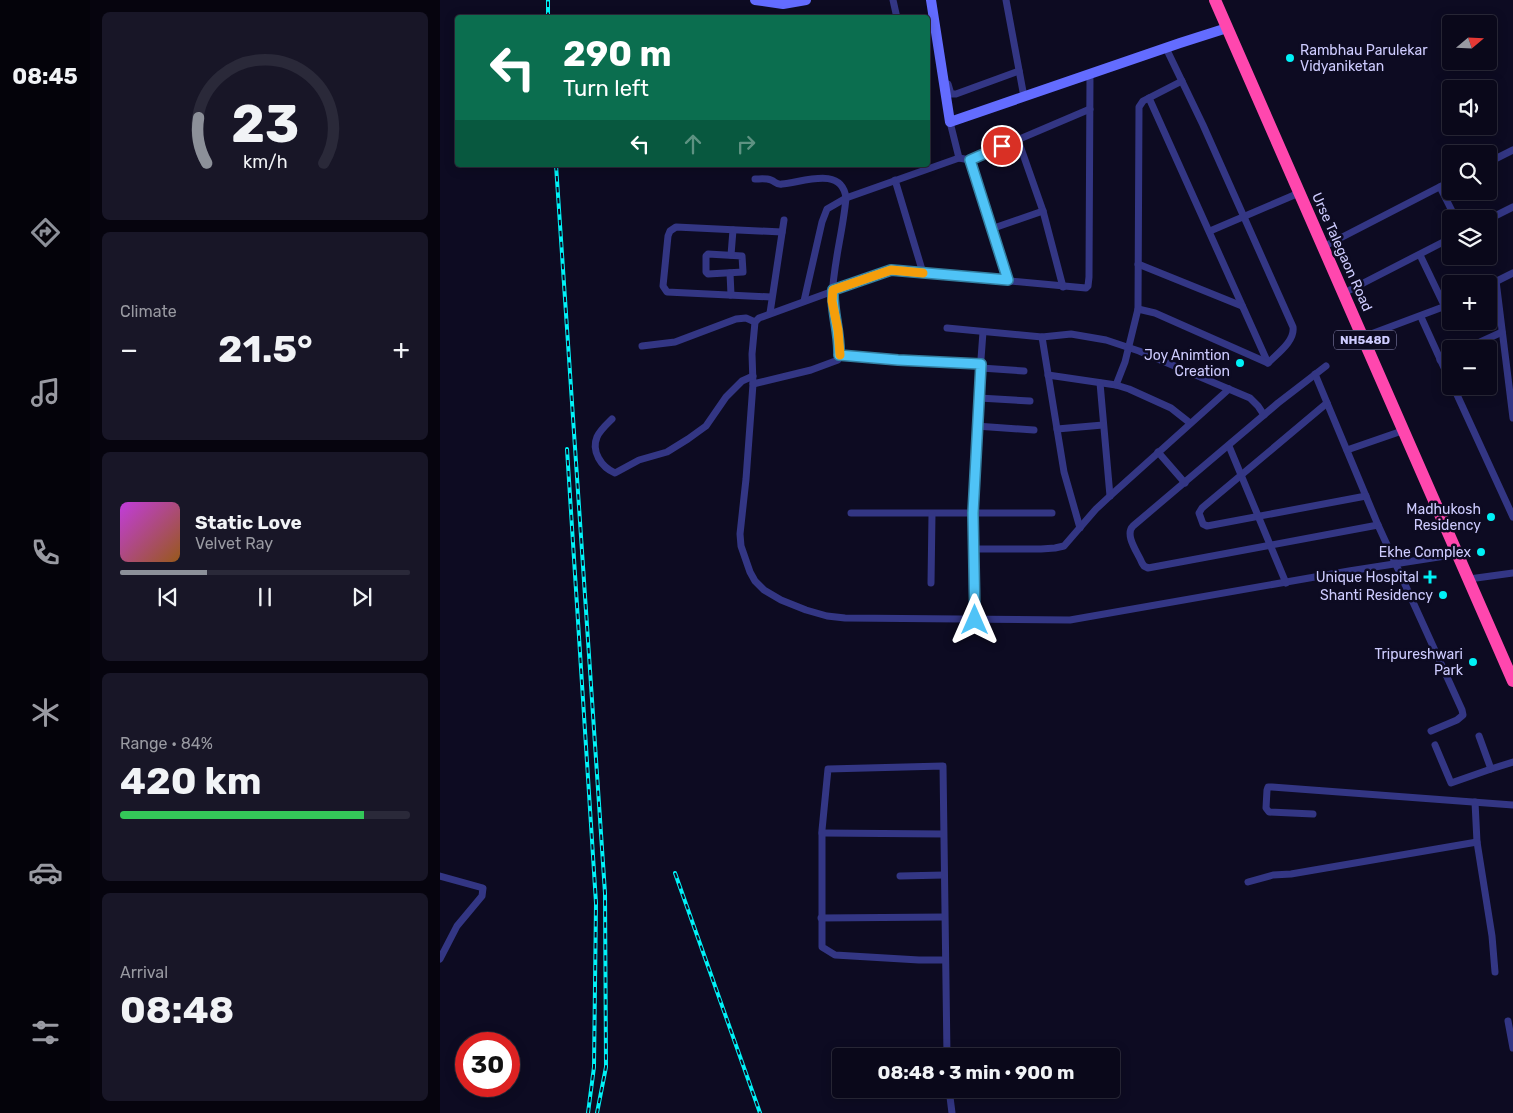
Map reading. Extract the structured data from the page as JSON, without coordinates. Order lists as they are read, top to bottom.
{
  "streets": {
    "highway": ["Urse Talegaon Road", "NH548D"]
  },
  "places": {
    "other": [
      "Rambhau Parulekar Vidyaniketan",
      "Joy Animtion Creation",
      "Madhukosh Residency",
      "Ekhe Complex",
      "Shanti Residency",
      "Tripureshwari Park"
    ],
    "health": ["Unique Hospital"]
  },
  "north": "right",
  "page": {
    "tabs": "08:45",
    "map_buttons": ["+", "−"],
    "turn": ["290 m", "Turn left"],
    "tile": [
      "Climate",
      ["Range · 84%", "420 km"],
      ["Arrival", "08:48"]
    ],
    "heat": ["−", "21.5°", "+"],
    "song": ["Static Love", "Velvet Ray"],
    "limit": "30",
    "trip": "08:48 · 3 min · 900 m",
    "gauge": ["23", "km/h"]
  }
}
